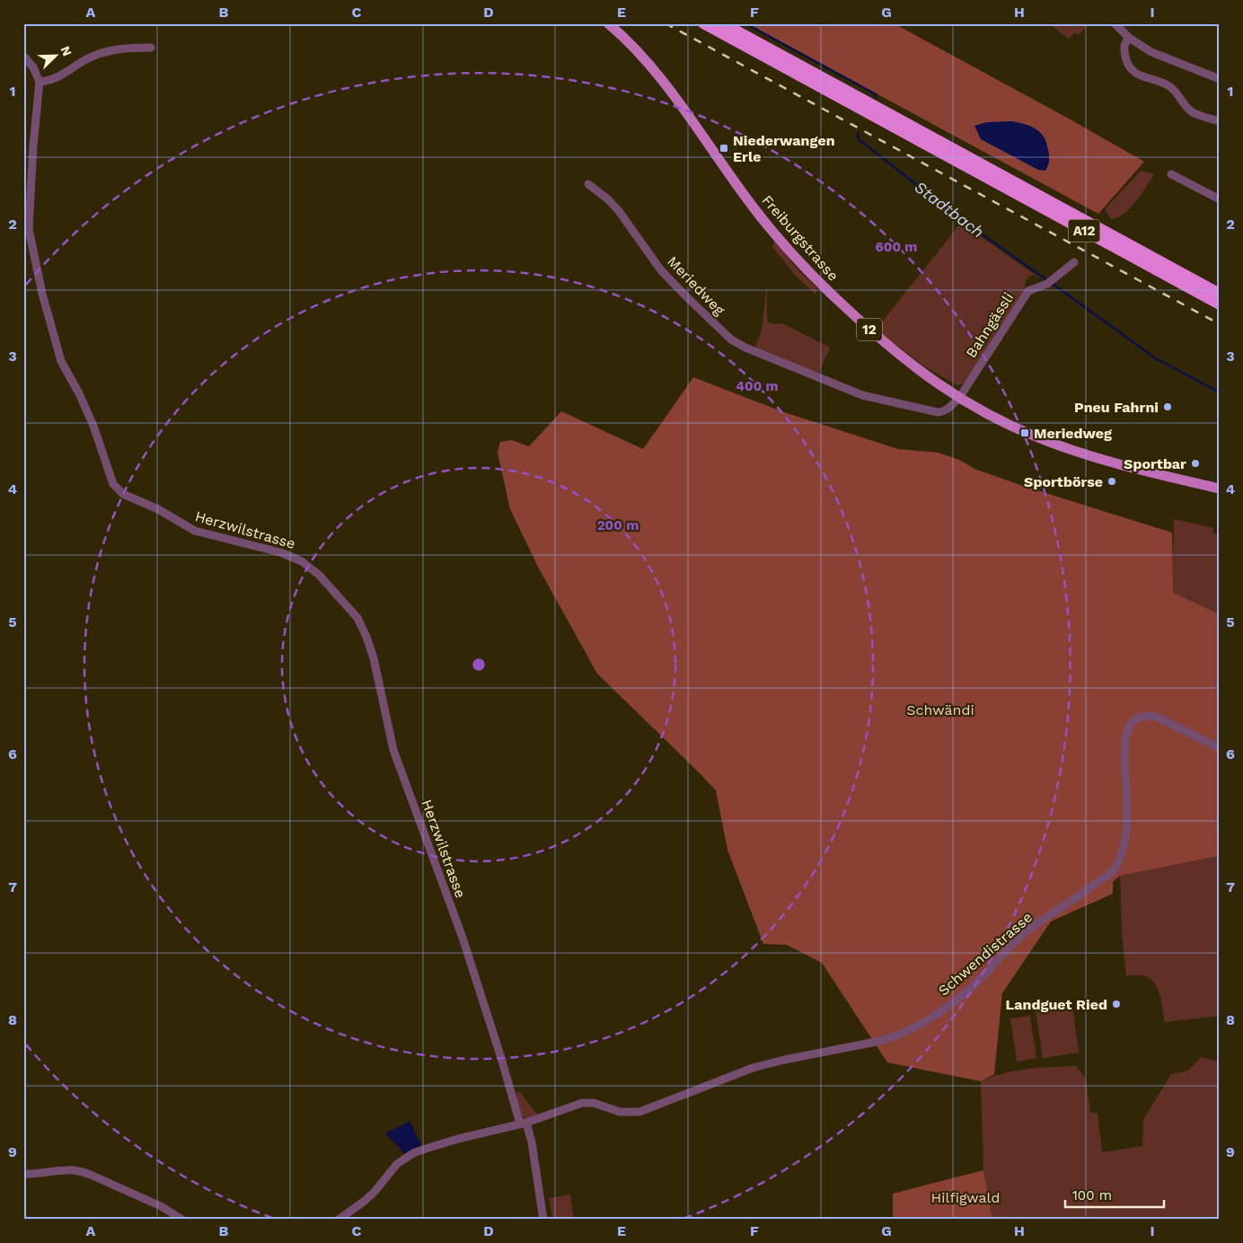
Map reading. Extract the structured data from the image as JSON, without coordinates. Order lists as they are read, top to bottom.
{
  "streets": {
    "highway": ["A12"],
    "main road": ["Freiburgstrasse", "12"],
    "street": [
      "Meriedweg",
      "Bahngässli",
      "Herzwilstrasse",
      "Schwendistrasse"
    ]
  },
  "crossings": [
    ["Freiburgstrasse", "Meriedweg"],
    ["Freiburgstrasse", "Bahngässli"],
    ["Meriedweg", "Bahngässli"],
    ["Herzwilstrasse", "Schwendistrasse"]
  ],
  "water": ["Stadtbach"],
  "parks": ["Schwändi", "Hilfigwald"],
  "places": {
    "transit": ["Niederwangen Erle", "Meriedweg"],
    "other": [
      "Pneu Fahrni",
      "Sportbar",
      "Sportbörse",
      "Landguet Ried"
    ]
  },
  "scale_bar": "100 m",
  "north": "top right",
  "grid": {
    "columns": [
      "A",
      "B",
      "C",
      "D",
      "E",
      "F",
      "G",
      "H",
      "I"
    ],
    "rows": [
      "1",
      "2",
      "3",
      "4",
      "5",
      "6",
      "7",
      "8",
      "9"
    ]
  },
  "rings": ["600 m", "400 m", "200 m"]
}
